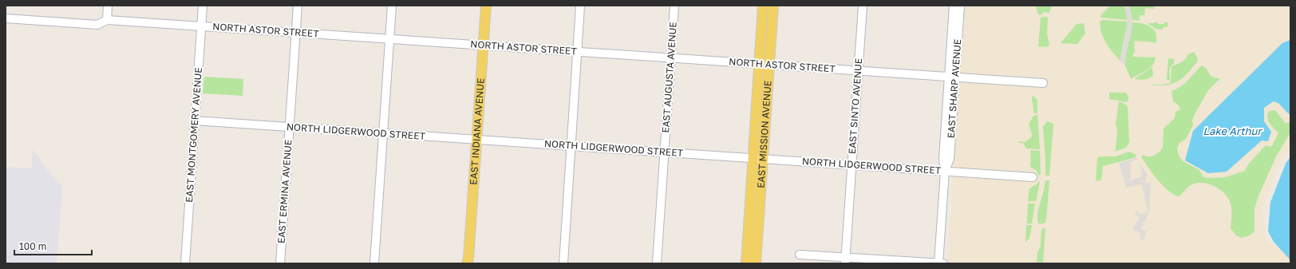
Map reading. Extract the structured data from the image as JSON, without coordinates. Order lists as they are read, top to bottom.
{
  "streets": {
    "main road": ["EAST INDIANA AVENUE", "EAST MISSION AVENUE"],
    "street": [
      "NORTH ASTOR STREET",
      "EAST AUGUSTA AVENUE",
      "EAST SHARP AVENUE",
      "EAST SINTO AVENUE",
      "NORTH LIDGERWOOD STREET",
      "EAST MONTGOMERY AVENUE",
      "EAST ERMINA AVENUE"
    ]
  },
  "crossings": [
    ["NORTH ASTOR STREET", "EAST AUGUSTA AVENUE"],
    ["NORTH ASTOR STREET", "EAST SHARP AVENUE"],
    ["NORTH ASTOR STREET", "EAST SINTO AVENUE"],
    ["NORTH ASTOR STREET", "EAST INDIANA AVENUE"],
    ["NORTH ASTOR STREET", "EAST MONTGOMERY AVENUE"],
    ["NORTH ASTOR STREET", "EAST MISSION AVENUE"],
    ["NORTH ASTOR STREET", "EAST ERMINA AVENUE"],
    ["EAST AUGUSTA AVENUE", "NORTH LIDGERWOOD STREET"],
    ["EAST SHARP AVENUE", "NORTH LIDGERWOOD STREET"],
    ["EAST SINTO AVENUE", "NORTH LIDGERWOOD STREET"],
    ["NORTH LIDGERWOOD STREET", "EAST INDIANA AVENUE"],
    ["NORTH LIDGERWOOD STREET", "EAST MONTGOMERY AVENUE"],
    ["NORTH LIDGERWOOD STREET", "EAST MISSION AVENUE"],
    ["NORTH LIDGERWOOD STREET", "EAST ERMINA AVENUE"]
  ],
  "water": ["Lake Arthur"],
  "scale_bar": "100 m"
}
